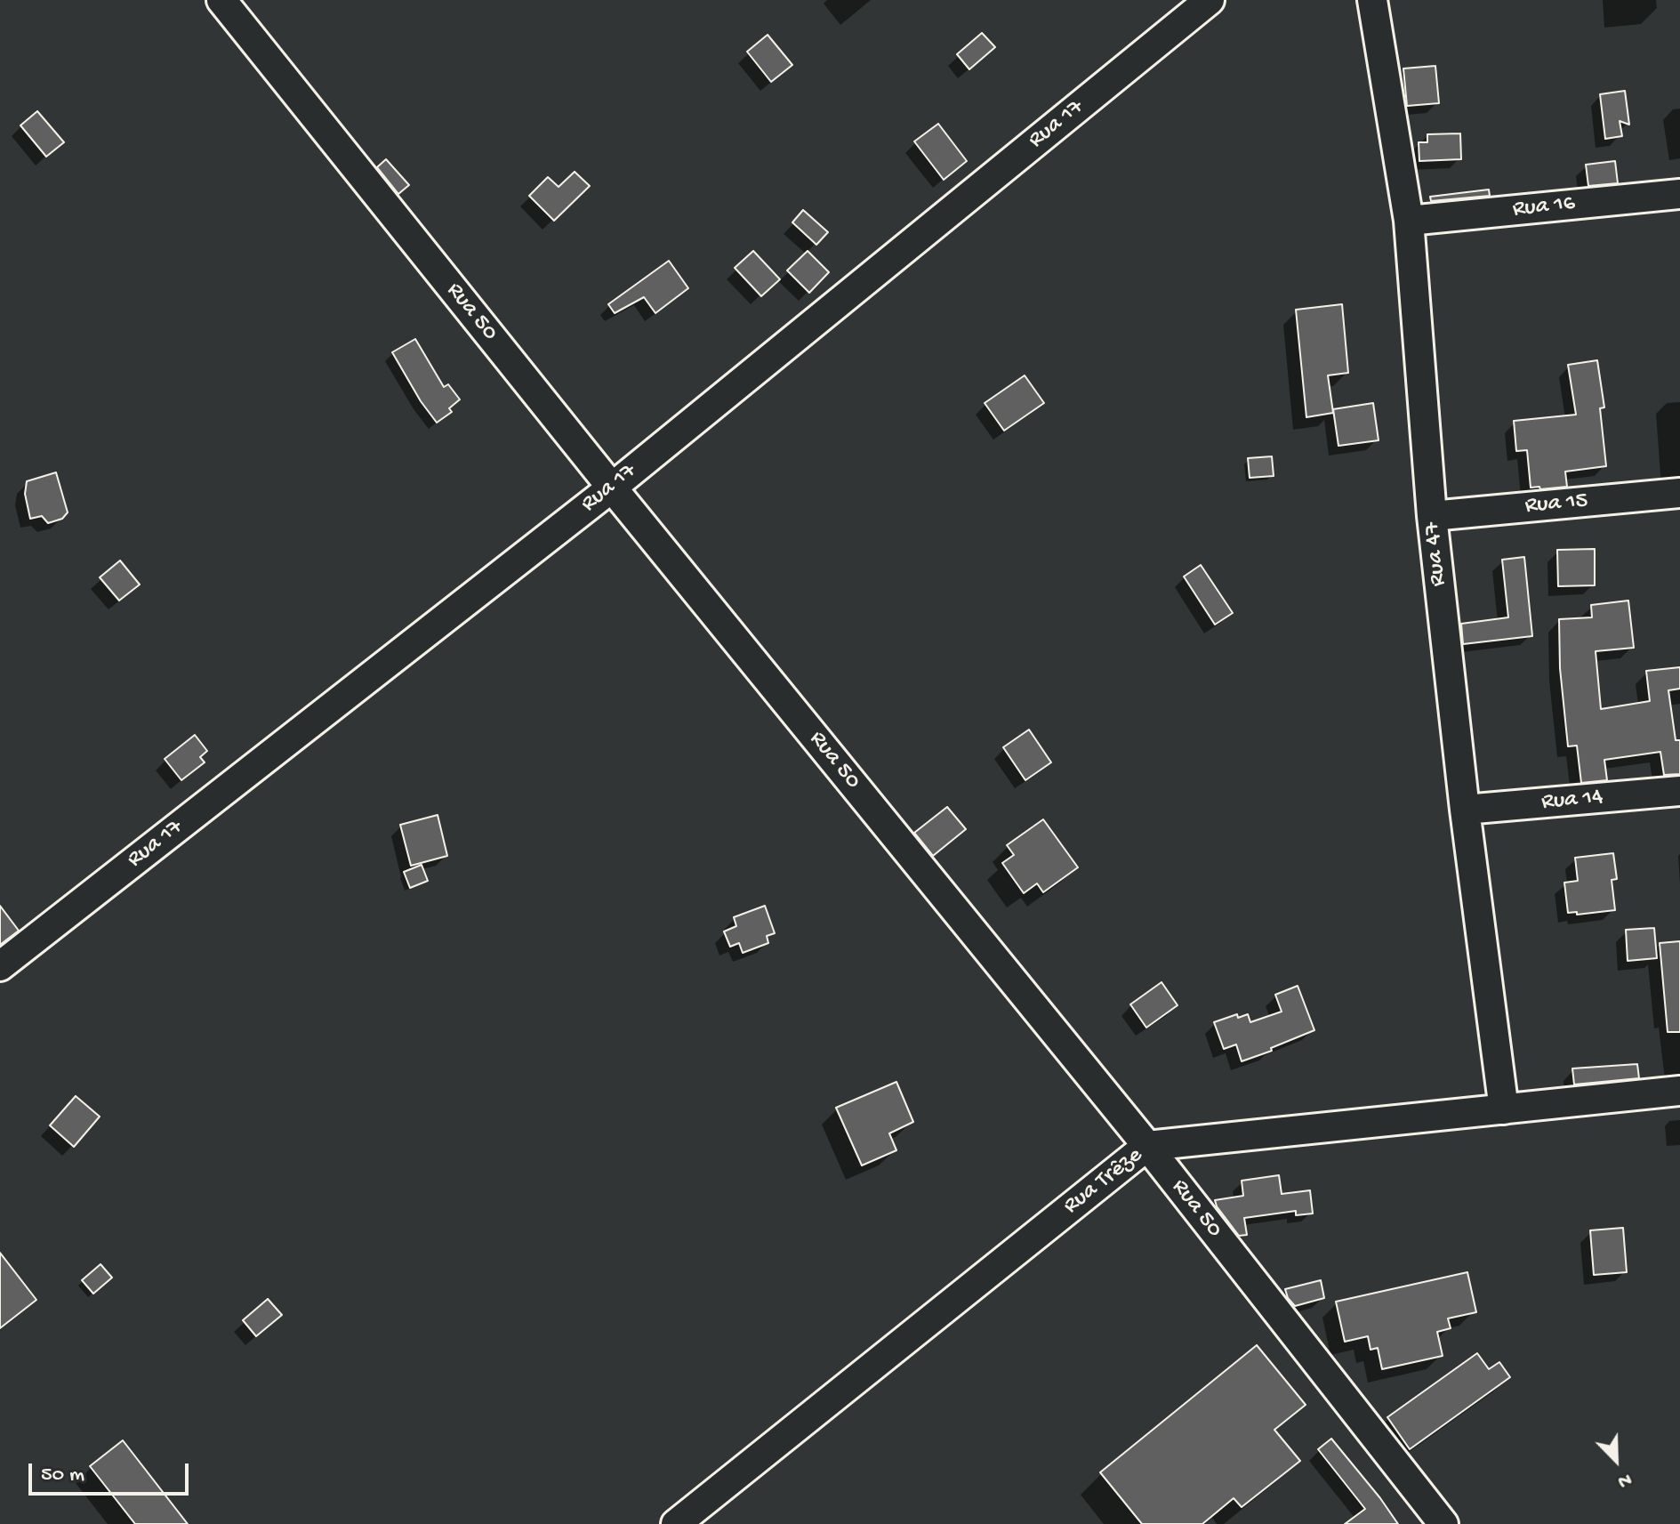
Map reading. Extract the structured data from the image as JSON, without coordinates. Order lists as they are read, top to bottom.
{
  "streets": {
    "street": [
      "Rua 17",
      "Rua 16",
      "Rua 50",
      "Rua 15",
      "Rua 47",
      "Rua 14",
      "Rua Trêze"
    ]
  },
  "crossings": [
    ["Rua 17", "Rua 50"],
    ["Rua 16", "Rua 47"],
    ["Rua 50", "Rua Trêze"],
    ["Rua 15", "Rua 47"],
    ["Rua 47", "Rua 14"],
    ["Rua 47", "Rua Trêze"]
  ],
  "scale_bar": "50 m",
  "north": "bottom right"
}
